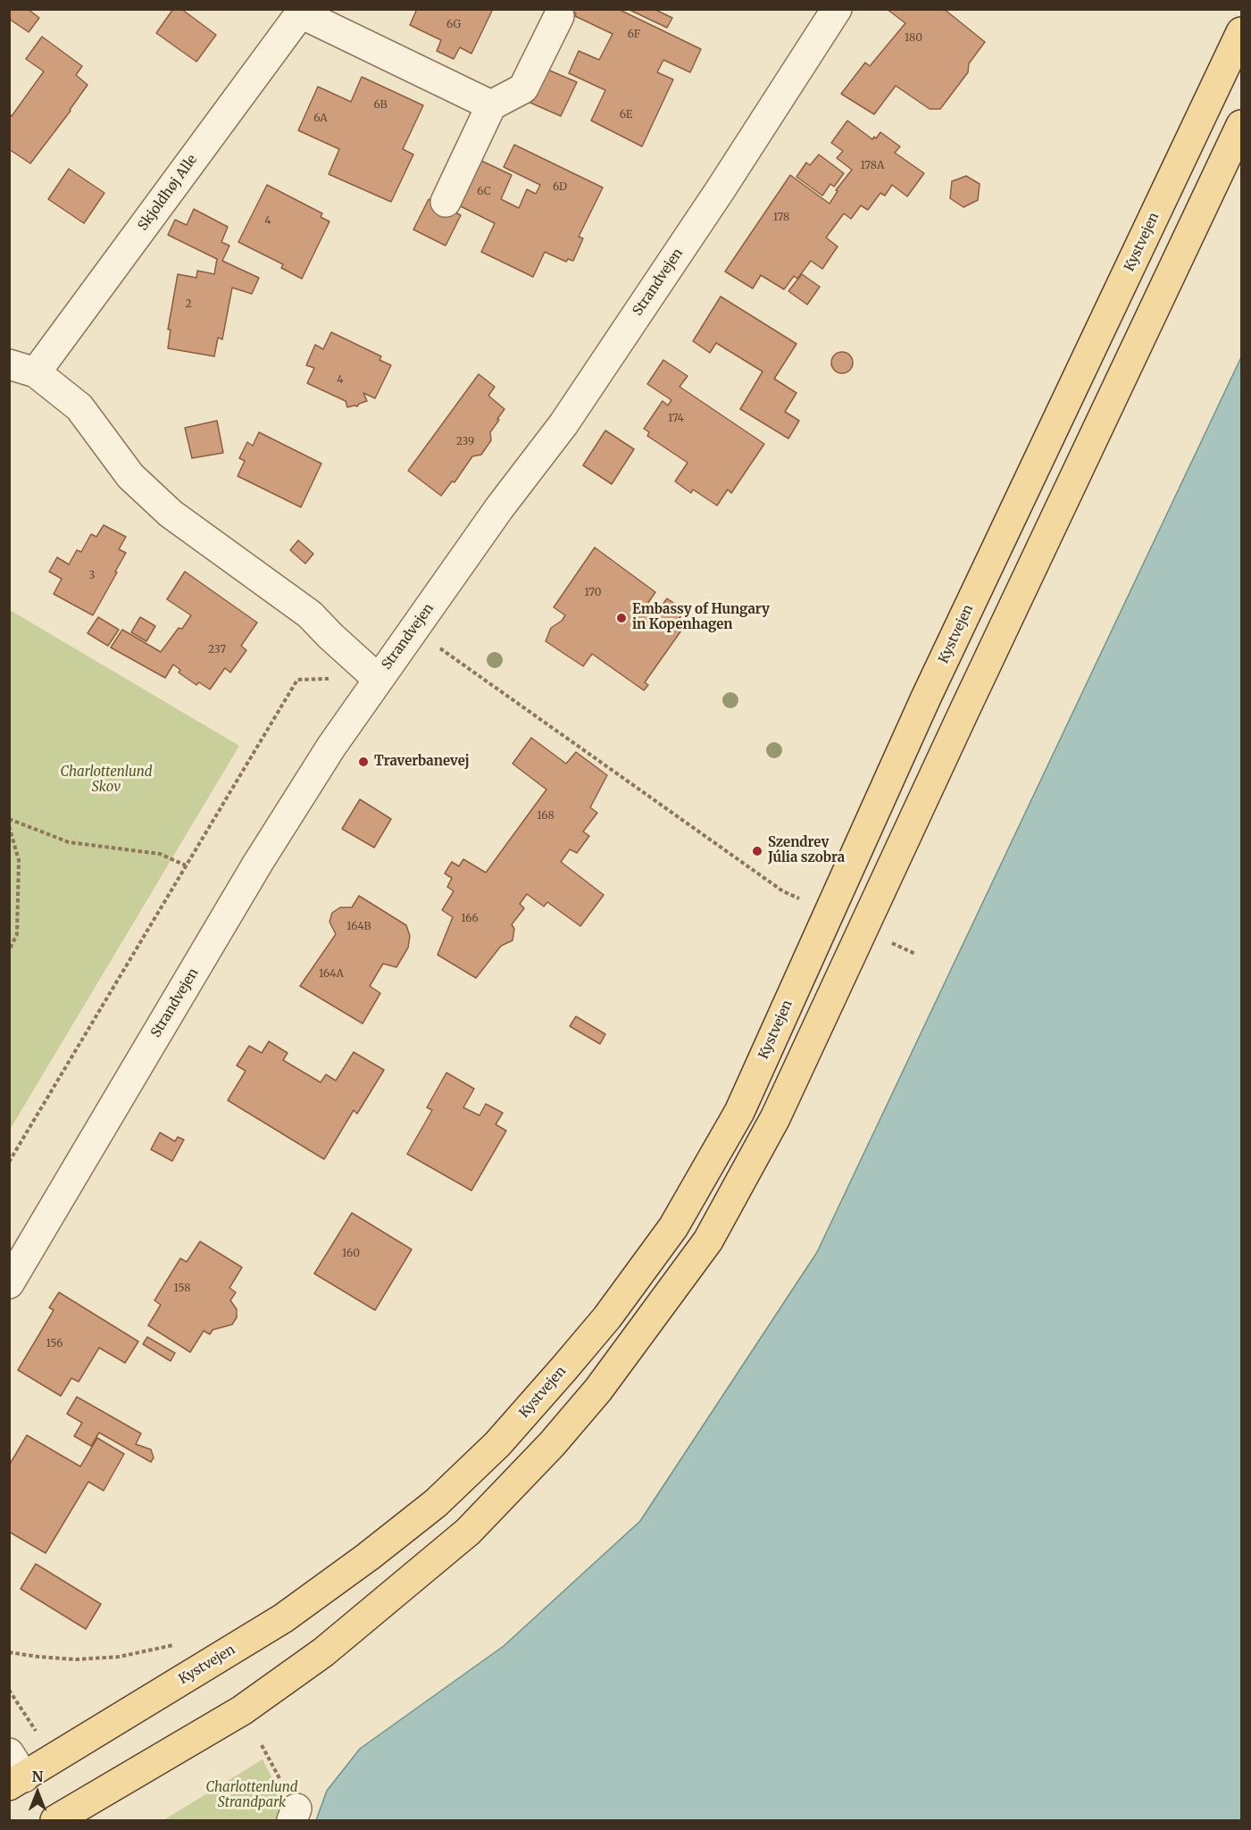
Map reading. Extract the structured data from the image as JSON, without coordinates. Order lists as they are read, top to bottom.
{
  "streets": {
    "main road": ["Kystvejen"],
    "street": ["Skjoldhøj Alle", "Strandvejen"]
  },
  "parks": ["Charlottenlund Skov", "Charlottenlund Strandpark"],
  "places": ["Embassy of Hungary in Kopenhagen", "Traverbanevej", "Szendrey Júlia szobra"],
  "house_numbers": [
    "6G",
    "6F",
    "180",
    "6B",
    "6E",
    "6A",
    "178A",
    "6D",
    "6C",
    "178",
    "4",
    "2",
    "4",
    "174",
    "239",
    "3",
    "170",
    "237",
    "168",
    "166",
    "164B",
    "164A",
    "160",
    "158",
    "156"
  ],
  "north": "top"
}
